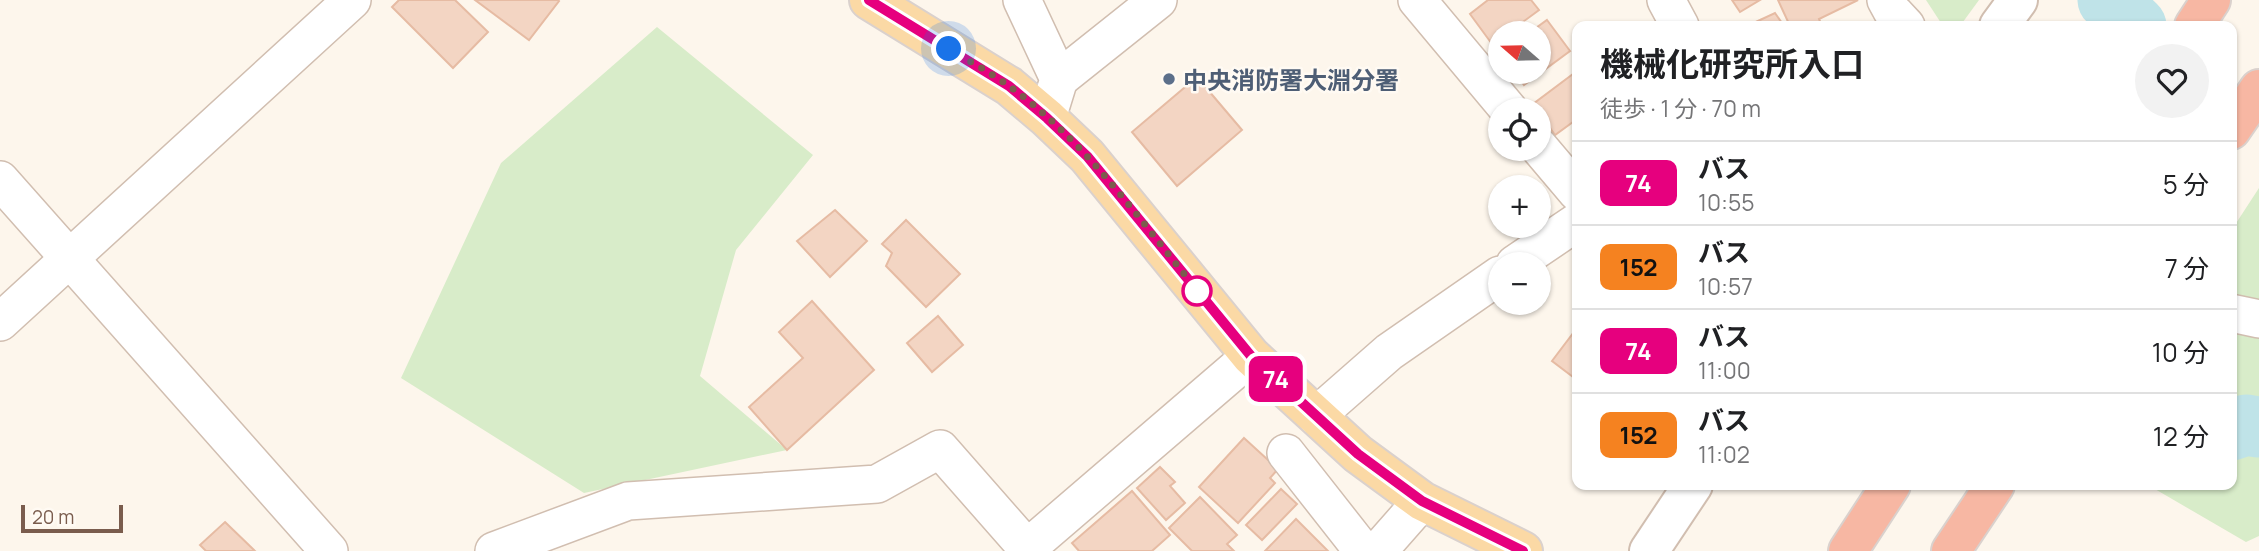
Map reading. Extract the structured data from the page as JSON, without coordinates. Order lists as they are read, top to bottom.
{
  "places": ["中央消防署大淵分署"],
  "lines": ["bus line 74"],
  "scale_bar": "20 m",
  "north": "left",
  "page": {
    "on_map": "74",
    "map_buttons": ["+", "−"],
    "heading": ["機械化研究所入口", "徒歩 · 1 分 · 70 m"],
    "list": [
      {
        "mark": "74",
        "name": "バス",
        "note": "10:55",
        "value": "5 分"
      },
      {
        "mark": "152",
        "name": "バス",
        "note": "10:57",
        "value": "7 分"
      },
      {
        "mark": "74",
        "name": "バス",
        "note": "11:00",
        "value": "10 分"
      },
      {
        "mark": "152",
        "name": "バス",
        "note": "11:02",
        "value": "12 分"
      }
    ],
    "scale": "20 m"
  }
}
